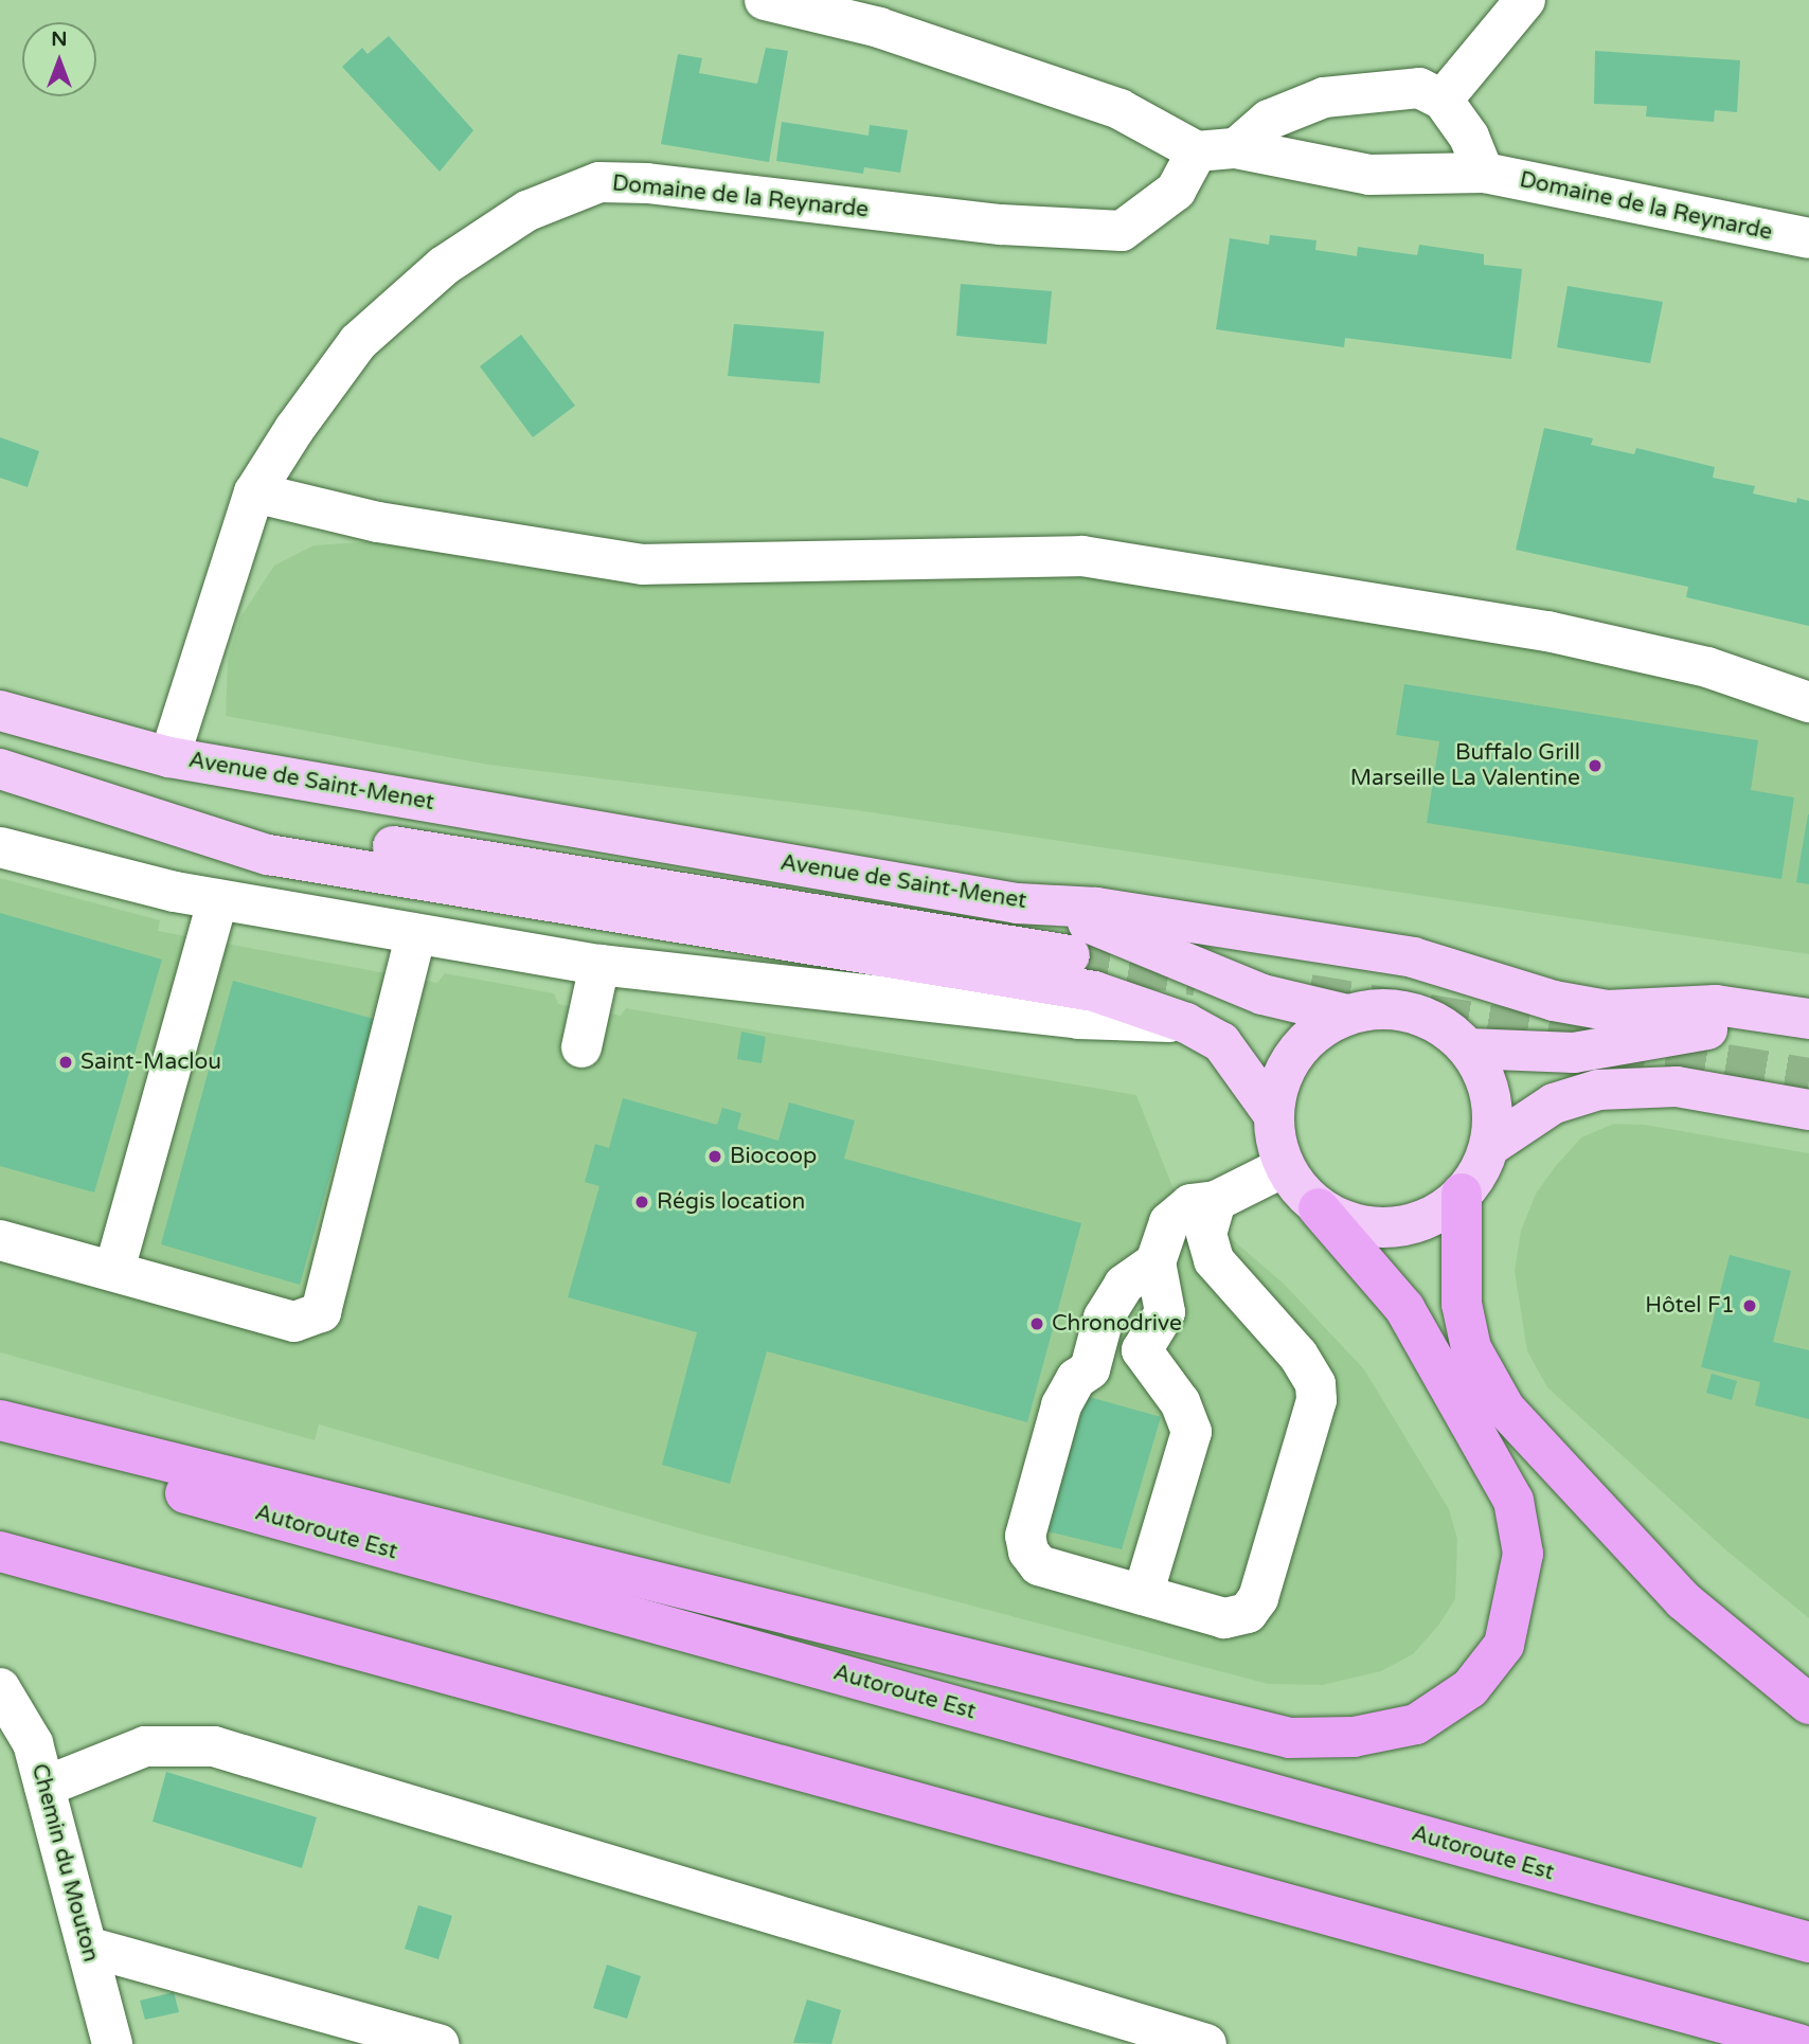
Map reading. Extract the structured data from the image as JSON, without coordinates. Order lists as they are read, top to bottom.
{
  "streets": {
    "highway": ["Autoroute Est"],
    "main road": ["Avenue de Saint-Menet"],
    "street": ["Domaine de la Reynarde", "Chemin du Mouton"]
  },
  "crossings": [
    ["Domaine de la Reynarde", "Avenue de Saint-Menet"]
  ],
  "places": [
    "Buffalo Grill Marseille La Valentine",
    "Saint-Maclou",
    "Biocoop",
    "Régis location",
    "Hôtel F1",
    "Chronodrive"
  ],
  "north": "top"
}
